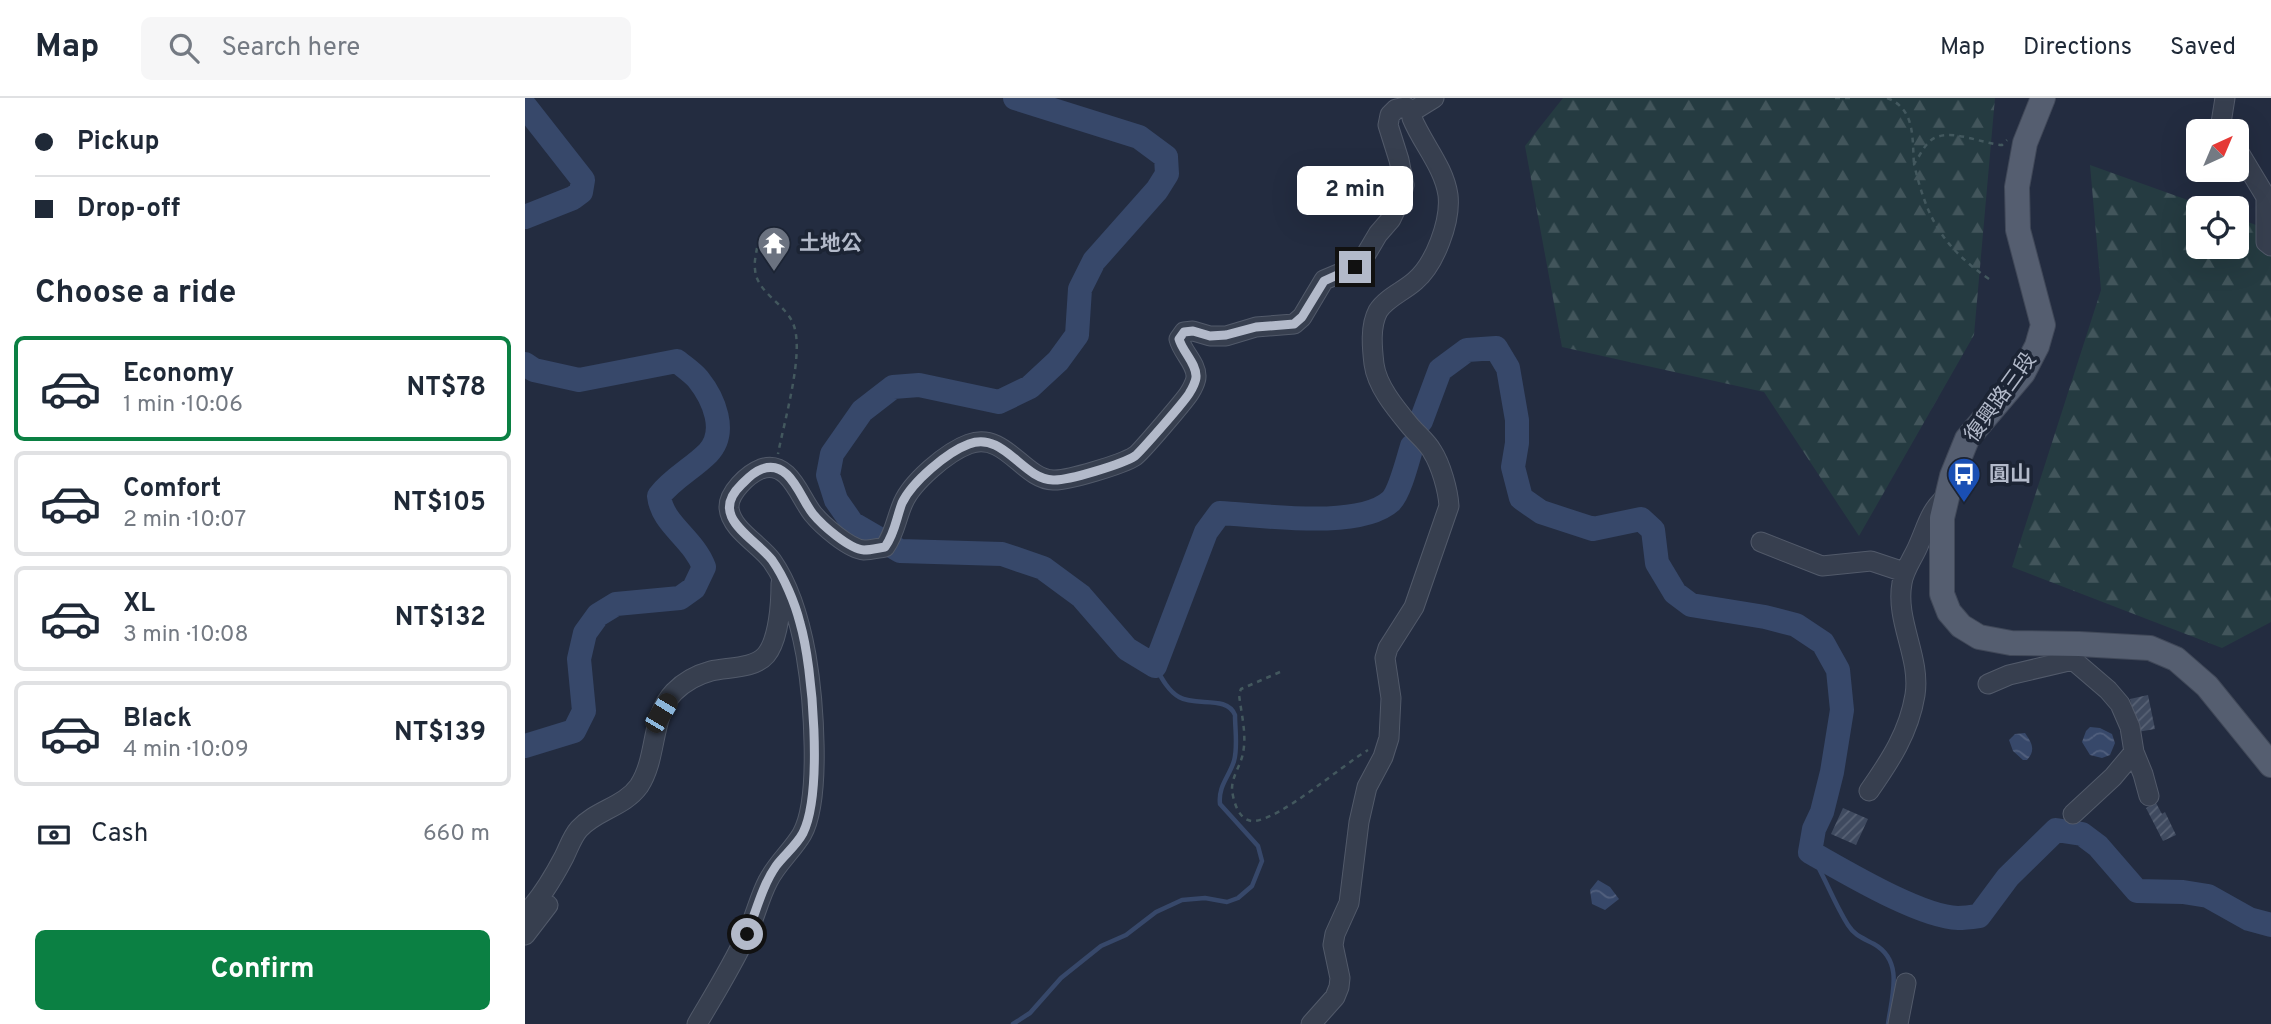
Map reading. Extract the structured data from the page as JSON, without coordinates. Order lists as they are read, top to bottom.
{
  "streets": {
    "main road": ["復興路三段"]
  },
  "places": {
    "temple": ["土地公"],
    "bus stop": ["圓山"]
  },
  "north": "top right",
  "page": {
    "header": "Map",
    "search": "Search here",
    "nav": ["Map", "Directions", "Saved"],
    "banner": ["Pickup", "Drop-off"],
    "bubble": "2 min",
    "heading": "Choose a ride",
    "list": [
      {
        "name": "Economy",
        "note": "1 min · 10:06",
        "value": "NT$78"
      },
      {
        "name": "Comfort",
        "note": "2 min · 10:07",
        "value": "NT$105"
      },
      {
        "name": "XL",
        "note": "3 min · 10:08",
        "value": "NT$132"
      },
      {
        "name": "Black",
        "note": "4 min · 10:09",
        "value": "NT$139"
      }
    ],
    "pay": ["Cash", "660 m"],
    "buttons": "Confirm"
  }
}
